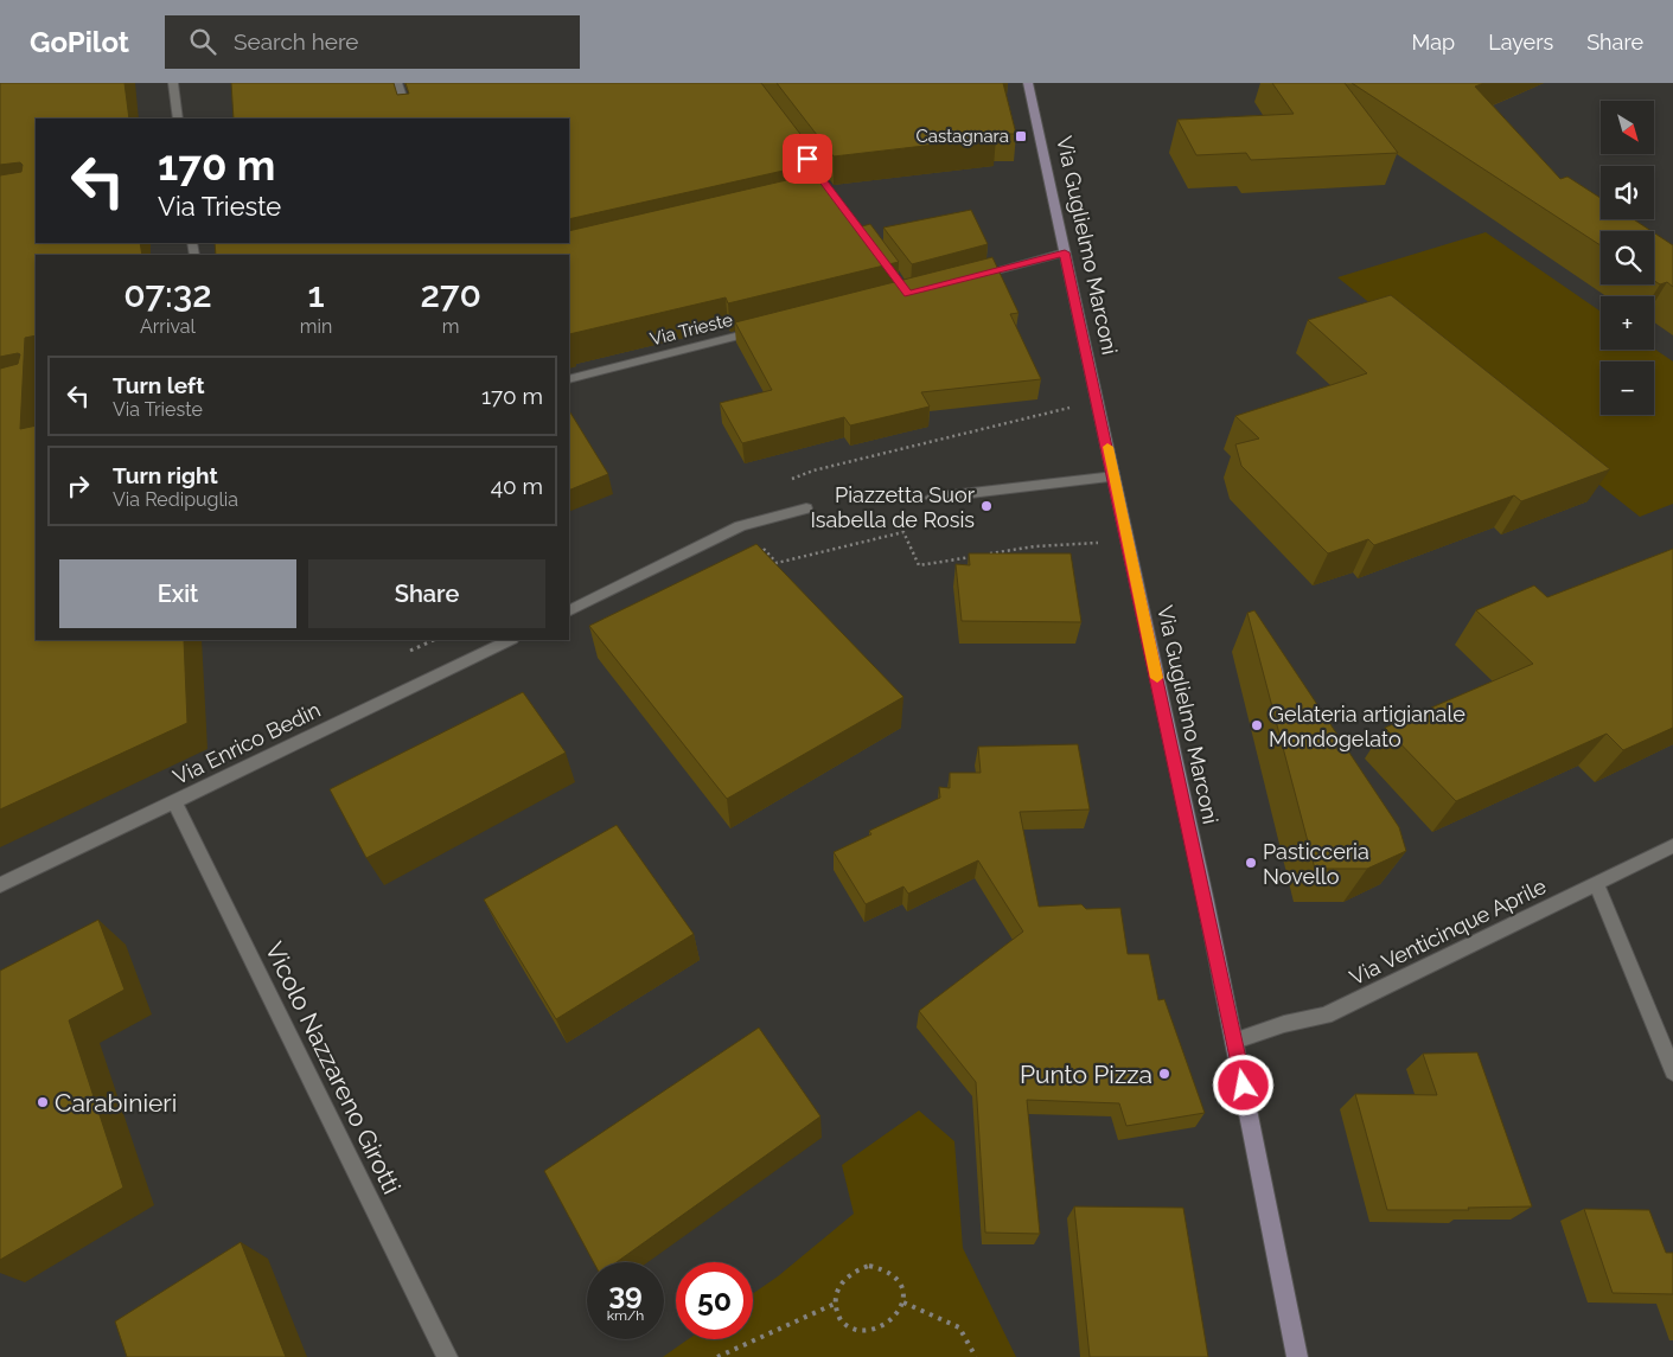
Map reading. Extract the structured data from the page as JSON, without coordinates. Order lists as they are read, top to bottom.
{
  "streets": {
    "main road": ["Via Guglielmo Marconi"],
    "street": [
      "Via Trieste",
      "Via Enrico Bedin",
      "Via Venticinque Aprile",
      "Vicolo Nazzareno Girotti"
    ]
  },
  "crossings": [
    ["Via Guglielmo Marconi", "Via Venticinque Aprile"],
    ["Via Enrico Bedin", "Vicolo Nazzareno Girotti"]
  ],
  "places": {
    "transit": ["Castagnara"],
    "other": [
      "Piazzetta Suor Isabella de Rosis",
      "Gelateria artigianale Mondogelato",
      "Pasticceria Novello",
      "Punto Pizza",
      "Carabinieri"
    ]
  },
  "north": "bottom right",
  "page": {
    "header": "GoPilot",
    "search": "Search here",
    "nav": ["Map", "Layers", "Share"],
    "map_buttons": ["+", "−"],
    "turn": ["170 m", "Via Trieste"],
    "eta": [
      "07:32",
      "Arrival",
      "1",
      "min",
      "270",
      "m"
    ],
    "list": [
      {
        "name": "Turn left",
        "note": "Via Trieste",
        "value": "170 m"
      },
      {
        "name": "Turn right",
        "note": "Via Redipuglia",
        "value": "40 m"
      }
    ],
    "buttons": ["Exit", "Share"],
    "speed": "39 km/h",
    "limit": "50"
  }
}
